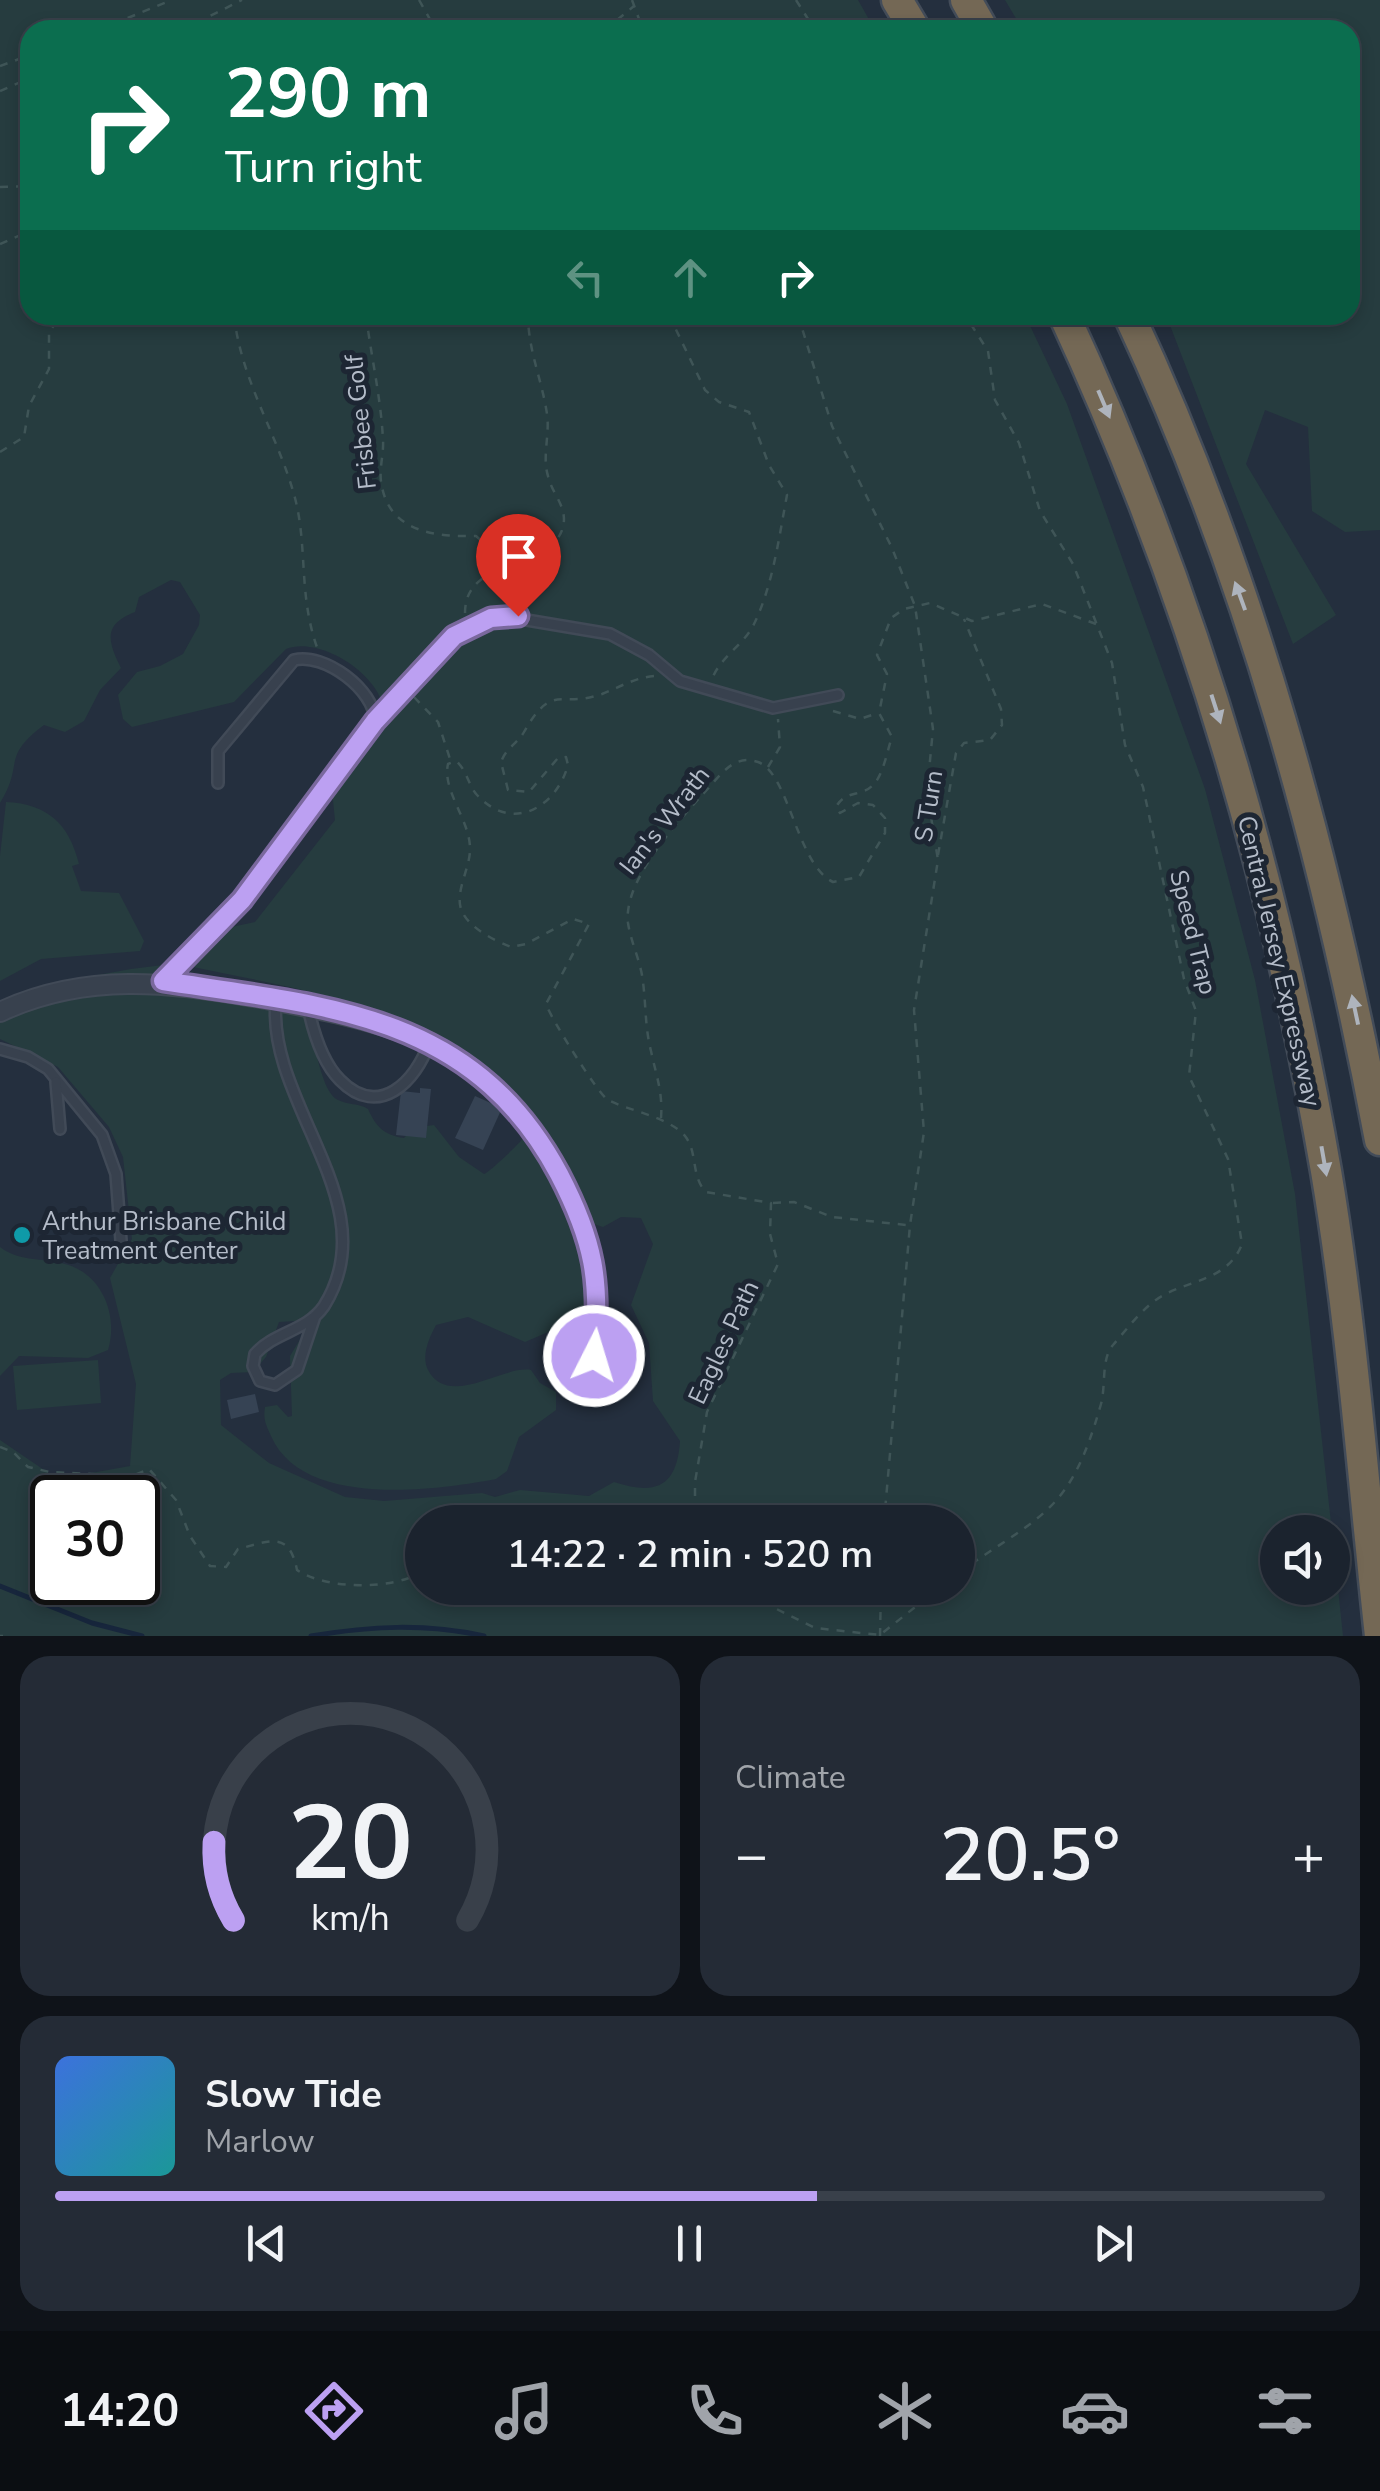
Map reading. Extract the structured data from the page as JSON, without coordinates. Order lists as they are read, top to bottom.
{
  "streets": {
    "highway": ["Central Jersey Expressway"],
    "path": [
      "Frisbee Golf",
      "S Turn",
      "Ian's Wrath",
      "Speed Trap",
      "Eagles Path"
    ]
  },
  "places": ["Arthur Brisbane Child Treatment Center"],
  "page": {
    "turn": ["290 m", "Turn right"],
    "limit": "30",
    "trip": "14:22 · 2 min · 520 m",
    "tile": "Climate",
    "heat": ["−", "20.5°", "+"],
    "song": ["Slow Tide", "Marlow"],
    "tabs": "14:20",
    "gauge": ["20", "km/h"]
  }
}
